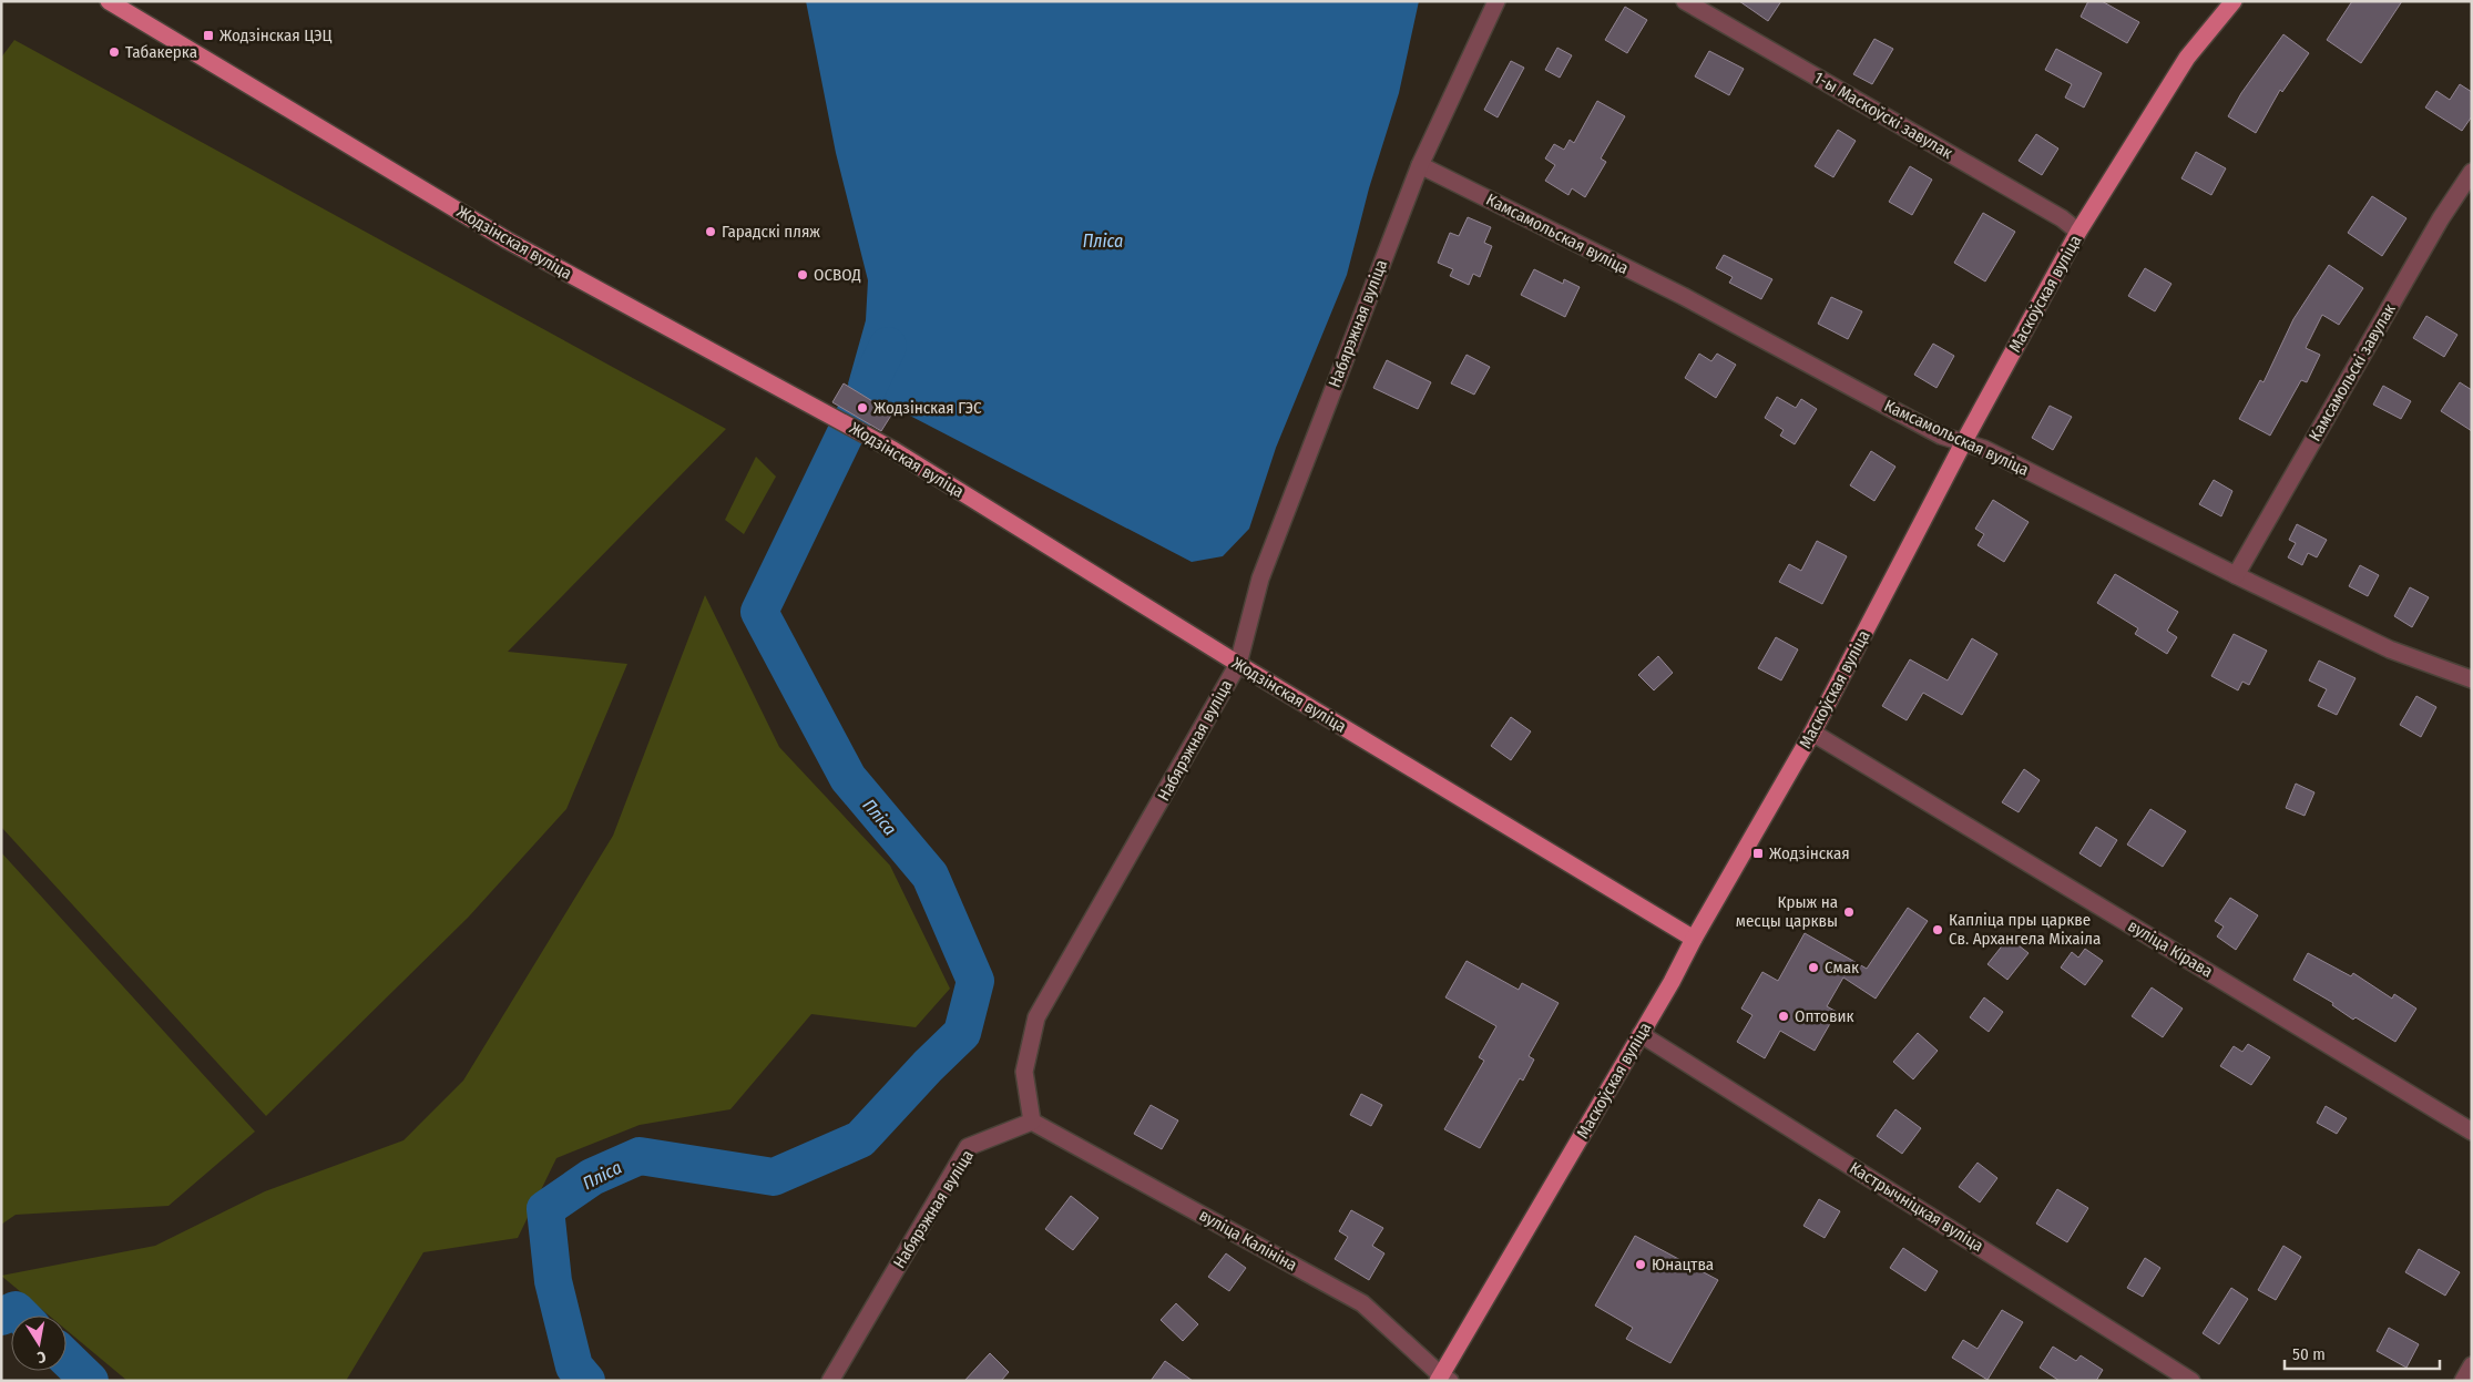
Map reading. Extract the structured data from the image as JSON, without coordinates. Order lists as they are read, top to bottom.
{
  "streets": {
    "main road": ["Жодзінская вуліца", "Маскоўская вуліца"],
    "street": [
      "1-ы Маскоўскі завулак",
      "Камсамольская вуліца",
      "Набярэжная вуліца",
      "Камсамольскі завулак",
      "вуліца Кірава",
      "Кастрычніцкая вуліца",
      "вуліца Калініна"
    ]
  },
  "crossings": [
    ["1-ы Маскоўскі завулак", "Маскоўская вуліца"],
    ["Камсамольская вуліца", "Маскоўская вуліца"],
    ["Камсамольская вуліца", "Набярэжная вуліца"],
    ["Камсамольская вуліца", "Камсамольскі завулак"],
    ["Жодзінская вуліца", "Маскоўская вуліца"],
    ["Жодзінская вуліца", "Набярэжная вуліца"],
    ["Маскоўская вуліца", "вуліца Кірава"],
    ["Маскоўская вуліца", "Кастрычніцкая вуліца"],
    ["Маскоўская вуліца", "вуліца Калініна"],
    ["Набярэжная вуліца", "вуліца Калініна"]
  ],
  "water": ["Пліса"],
  "places": {
    "transit": ["Жодзінская ЦЭЦ", "Жодзінская"],
    "other": [
      "Табакерка",
      "Гарадскі пляж",
      "ОСВОД",
      "Жодзінская ГЭС",
      "Крыж на месцы царквы",
      "Капліца пры царкве Св. Архангела Міхаіла",
      "Смак",
      "Оптовик",
      "Юнацтва"
    ]
  },
  "scale_bar": "50 m",
  "north": "bottom"
}
